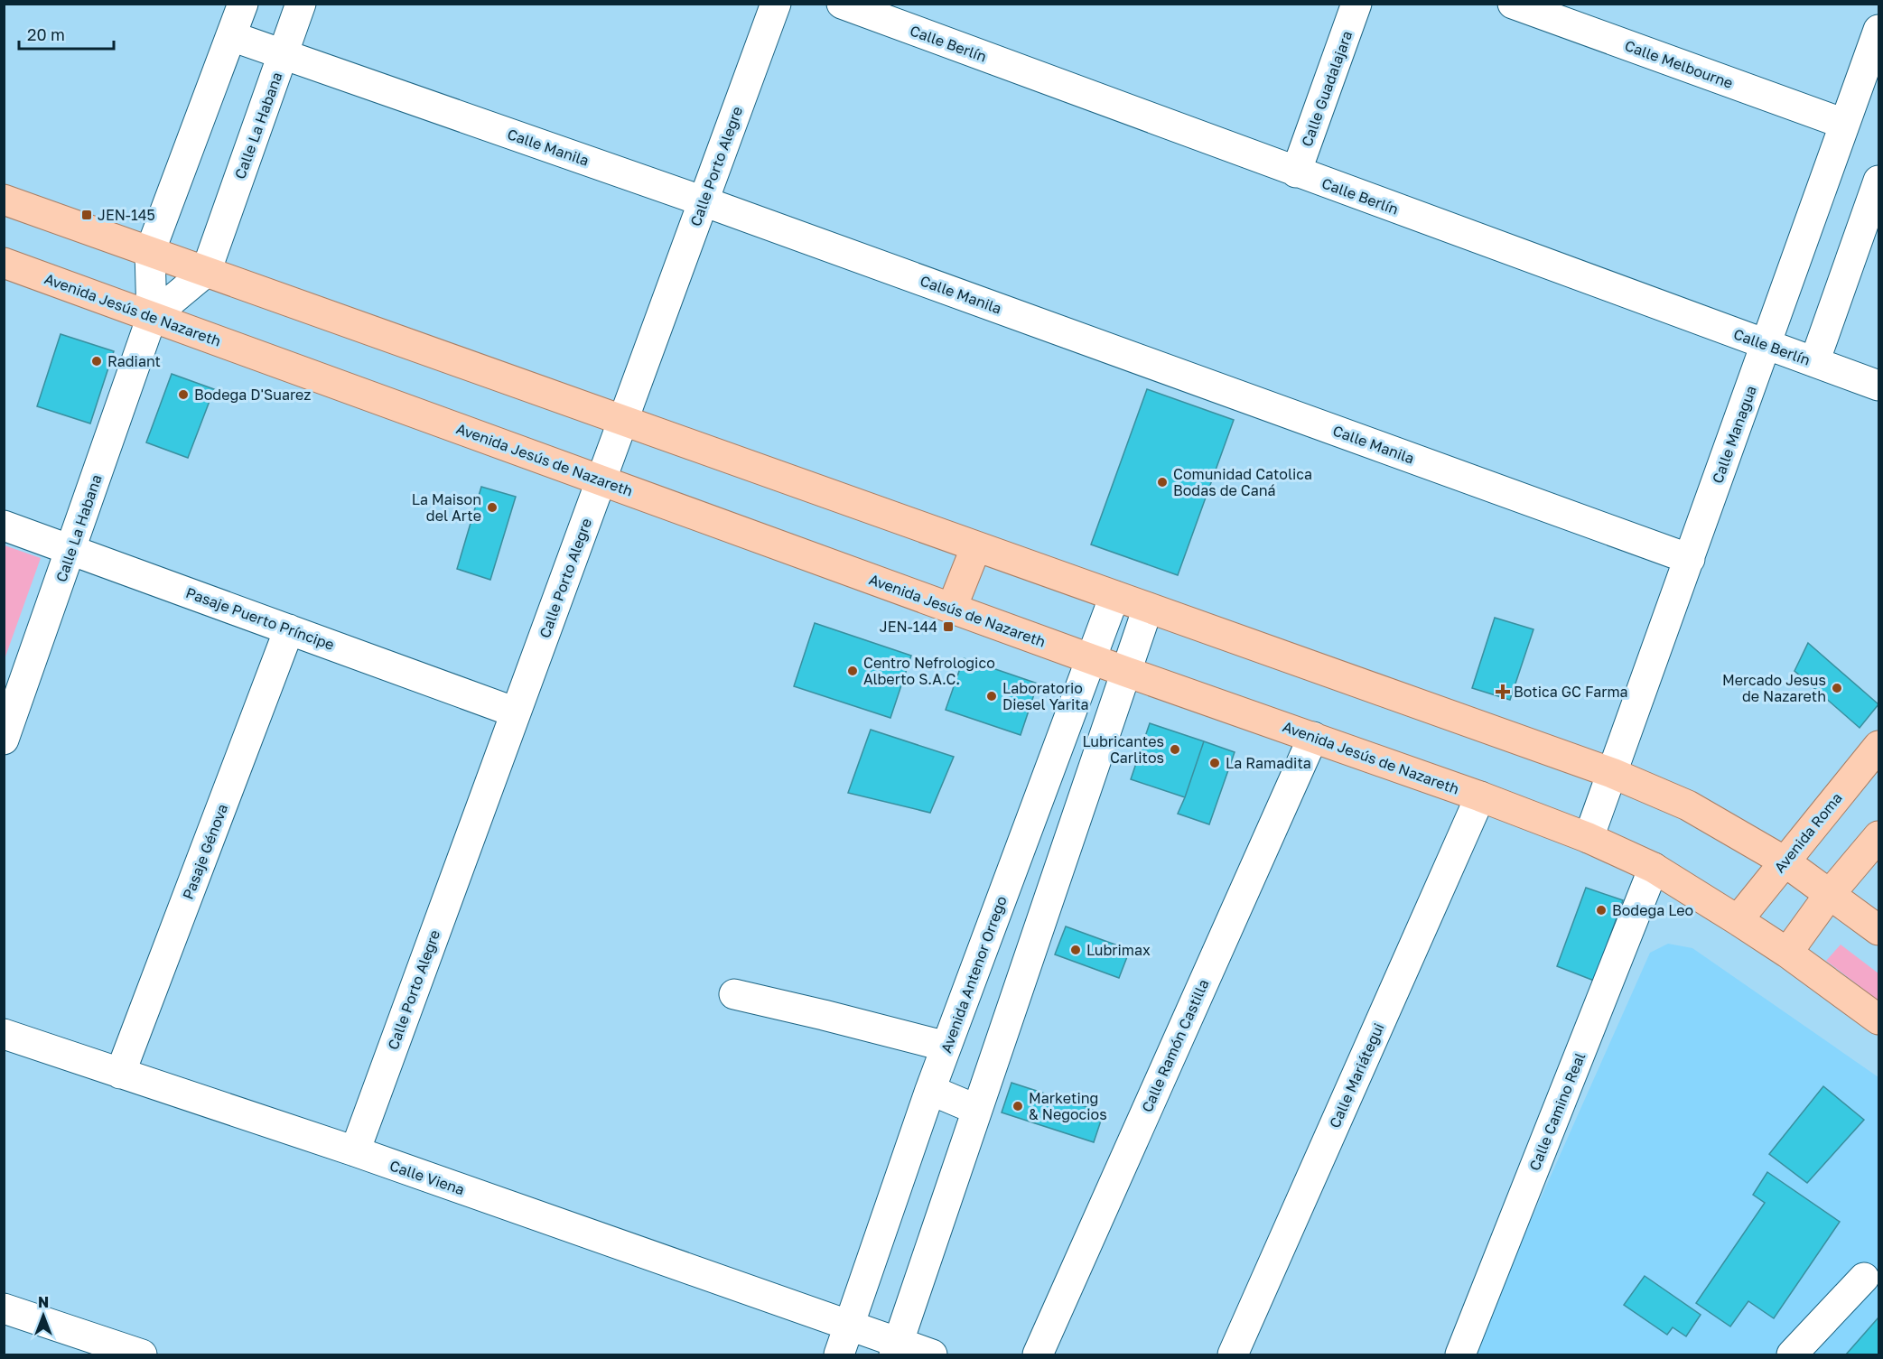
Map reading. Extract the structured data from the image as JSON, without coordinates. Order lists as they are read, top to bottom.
{
  "streets": {
    "main road": ["Avenida Jesús de Nazareth", "Avenida Roma"],
    "street": [
      "Calle Berlín",
      "Calle Melbourne",
      "Calle Guadalajara",
      "Calle La Habana",
      "Calle Manila",
      "Calle Porto Alegre",
      "Calle Managua",
      "Pasaje Puerto Príncipe",
      "Pasaje Génova",
      "Avenida Antenor Orrego",
      "Calle Ramón Castilla",
      "Calle Mariátegui",
      "Calle Camino Real",
      "Calle Viena"
    ]
  },
  "crossings": [
    ["Calle Berlín", "Calle Guadalajara"],
    ["Calle Berlín", "Calle Managua"],
    ["Calle Melbourne", "Calle Managua"],
    ["Calle La Habana", "Calle Manila"],
    ["Calle La Habana", "Avenida Jesús de Nazareth"],
    ["Calle La Habana", "Pasaje Puerto Príncipe"],
    ["Calle Manila", "Calle Porto Alegre"],
    ["Calle Manila", "Calle Managua"],
    ["Calle Porto Alegre", "Avenida Jesús de Nazareth"],
    ["Calle Porto Alegre", "Pasaje Puerto Príncipe"],
    ["Calle Porto Alegre", "Calle Viena"],
    ["Avenida Jesús de Nazareth", "Calle Managua"],
    ["Avenida Jesús de Nazareth", "Avenida Roma"],
    ["Avenida Jesús de Nazareth", "Avenida Antenor Orrego"],
    ["Avenida Jesús de Nazareth", "Calle Ramón Castilla"],
    ["Avenida Jesús de Nazareth", "Calle Mariátegui"],
    ["Avenida Jesús de Nazareth", "Calle Camino Real"],
    ["Pasaje Puerto Príncipe", "Pasaje Génova"],
    ["Pasaje Génova", "Calle Viena"],
    ["Avenida Antenor Orrego", "Calle Viena"]
  ],
  "places": {
    "transit": ["JEN-145", "JEN-144"],
    "other": [
      "Radiant",
      "Bodega D'Suarez",
      "Comunidad Catolica Bodas de Caná",
      "La Maison del Arte",
      "Centro Nefrologico Alberto S.A.C.",
      "Mercado Jesus de Nazareth",
      "Laboratorio Diesel Yarita",
      "Lubricantes Carlitos",
      "La Ramadita",
      "Bodega Leo",
      "Lubrimax",
      "Marketing & Negocios"
    ],
    "health": ["Botica GC Farma"]
  },
  "scale_bar": "20 m",
  "north": "top"
}
